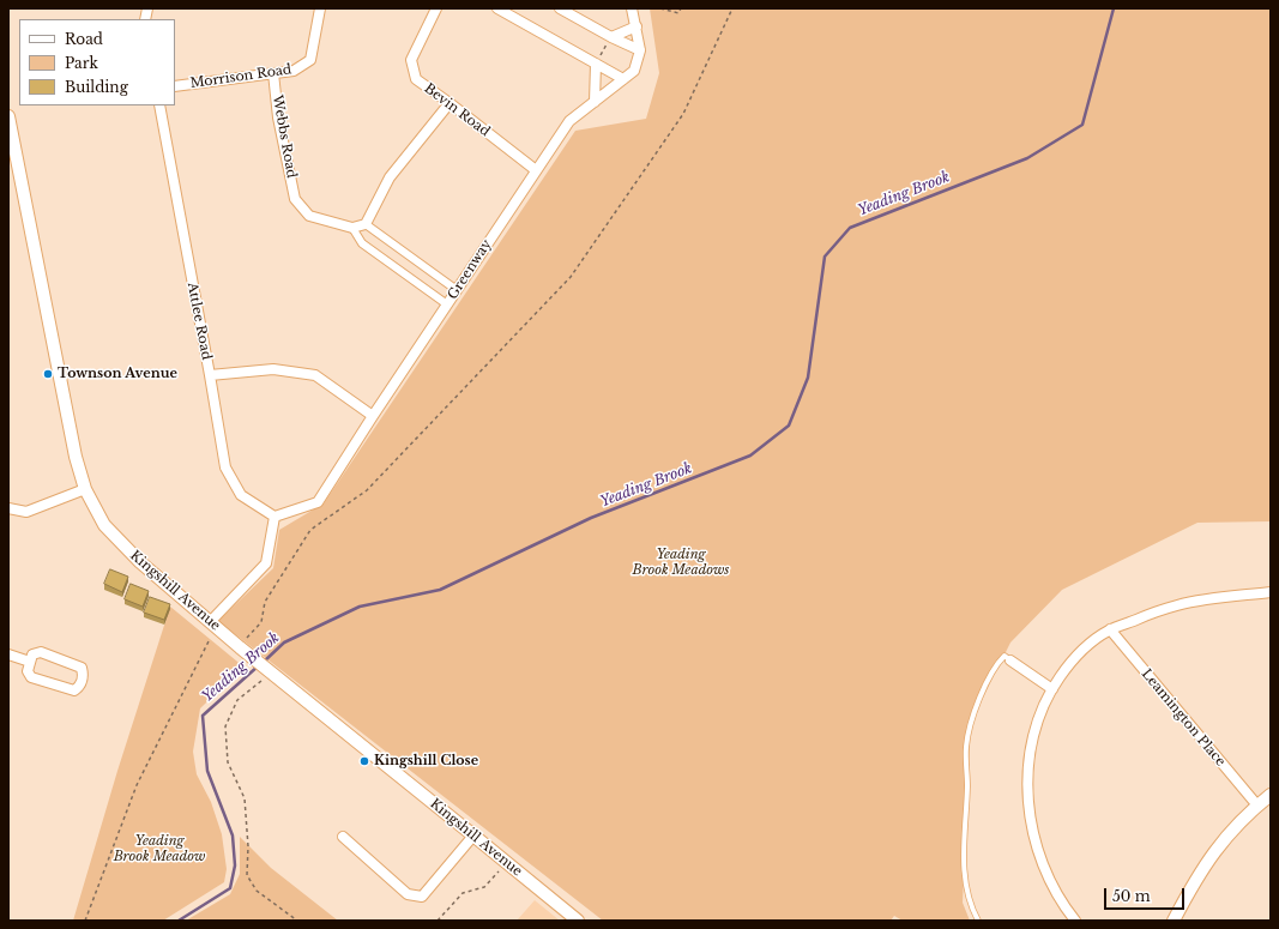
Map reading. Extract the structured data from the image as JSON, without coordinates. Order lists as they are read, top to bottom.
{
  "streets": {
    "street": [
      "Morrison Road",
      "Bevin Road",
      "Webbs Road",
      "Greenway",
      "Attlee Road",
      "Kingshill Avenue",
      "Leamington Place"
    ]
  },
  "crossings": [
    ["Morrison Road", "Webbs Road"],
    ["Bevin Road", "Greenway"],
    ["Greenway", "Attlee Road"]
  ],
  "water": ["Yeading Brook"],
  "parks": ["Yeading Brook Meadows", "Yeading Brook Meadow"],
  "places": ["Townson Avenue", "Kingshill Close"],
  "legend": ["Road", "Park", "Building"],
  "scale_bar": "50 m"
}
